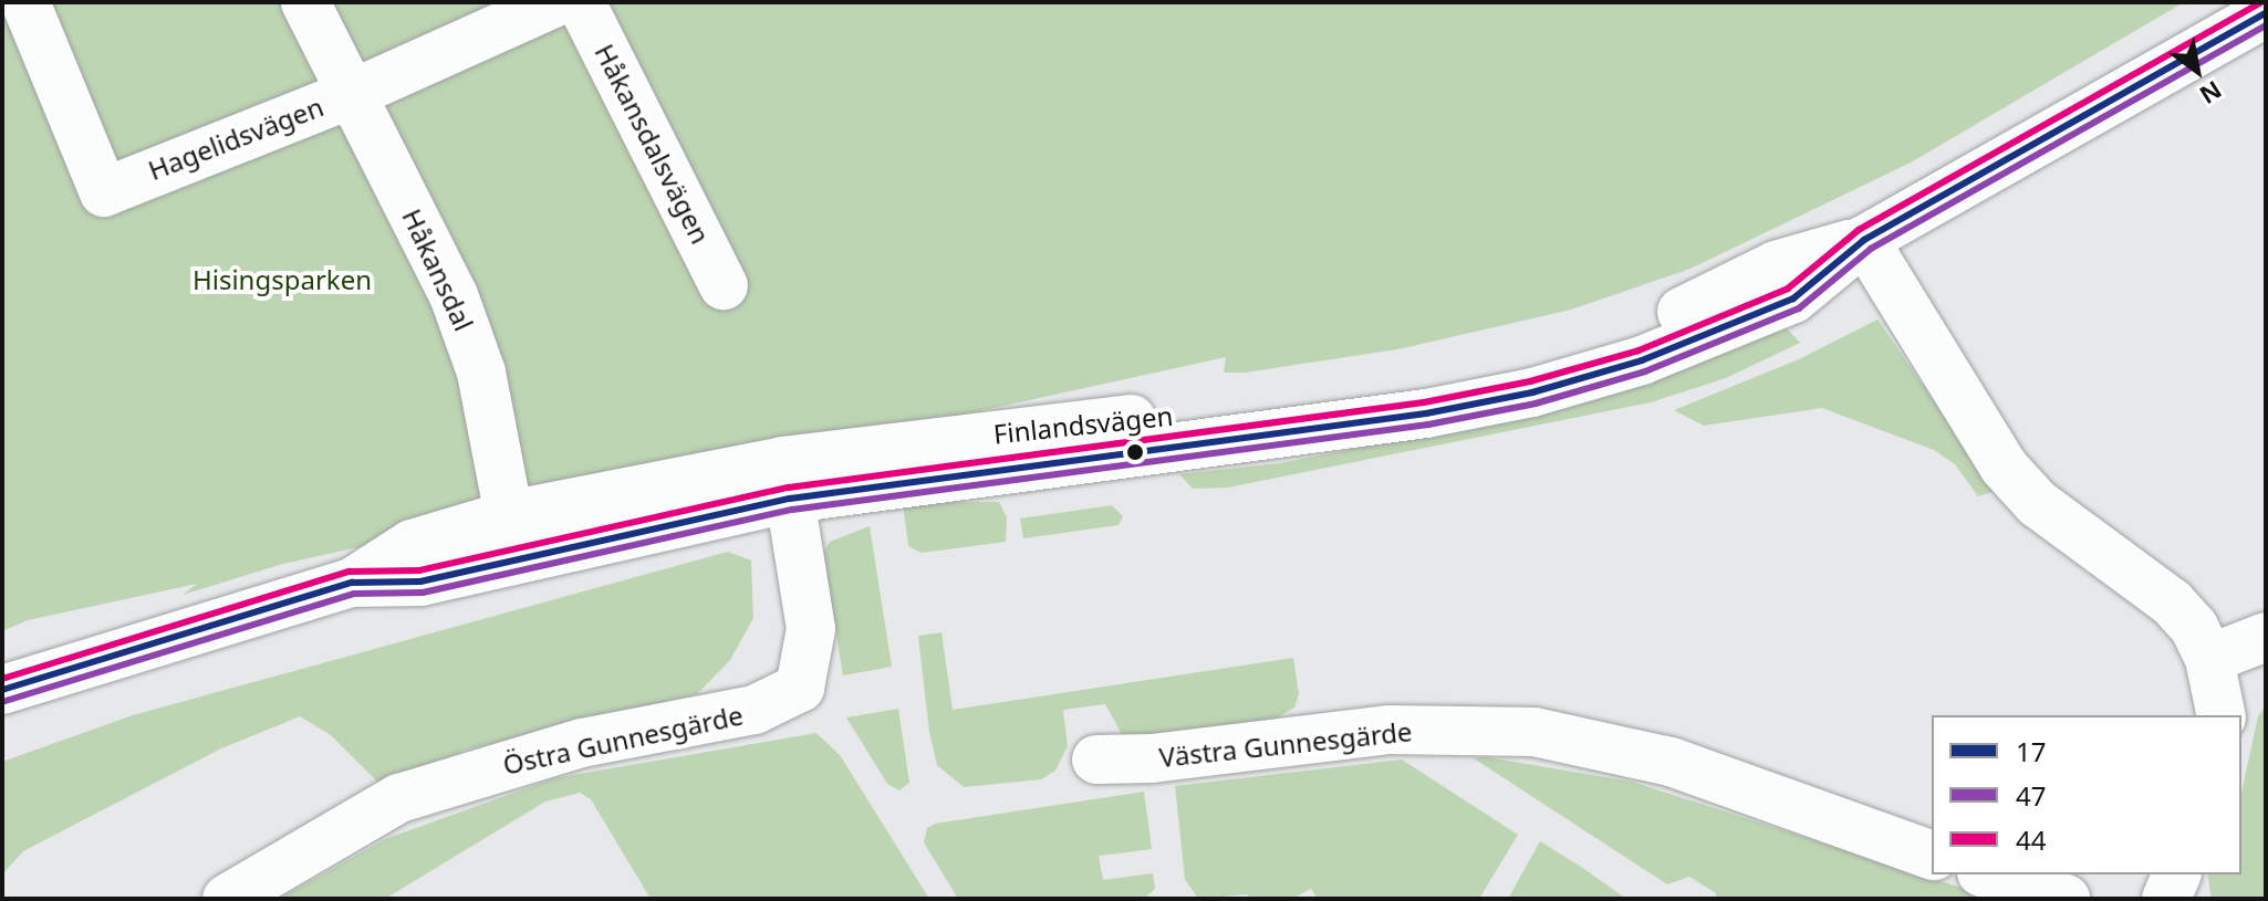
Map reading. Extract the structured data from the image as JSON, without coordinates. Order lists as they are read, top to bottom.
{
  "streets": {
    "street": [
      "Hagelidsvägen",
      "Håkansdalsvägen",
      "Håkansdal",
      "Finlandsvägen",
      "Östra Gunnesgärde",
      "Västra Gunnesgärde"
    ]
  },
  "crossings": [
    ["Hagelidsvägen", "Håkansdal"],
    ["Håkansdal", "Finlandsvägen"],
    ["Finlandsvägen", "Östra Gunnesgärde"]
  ],
  "parks": ["Hisingsparken"],
  "lines": ["transit line 44", "transit line 17", "transit line 47"],
  "legend": ["17", "47", "44"],
  "north": "bottom right"
}
